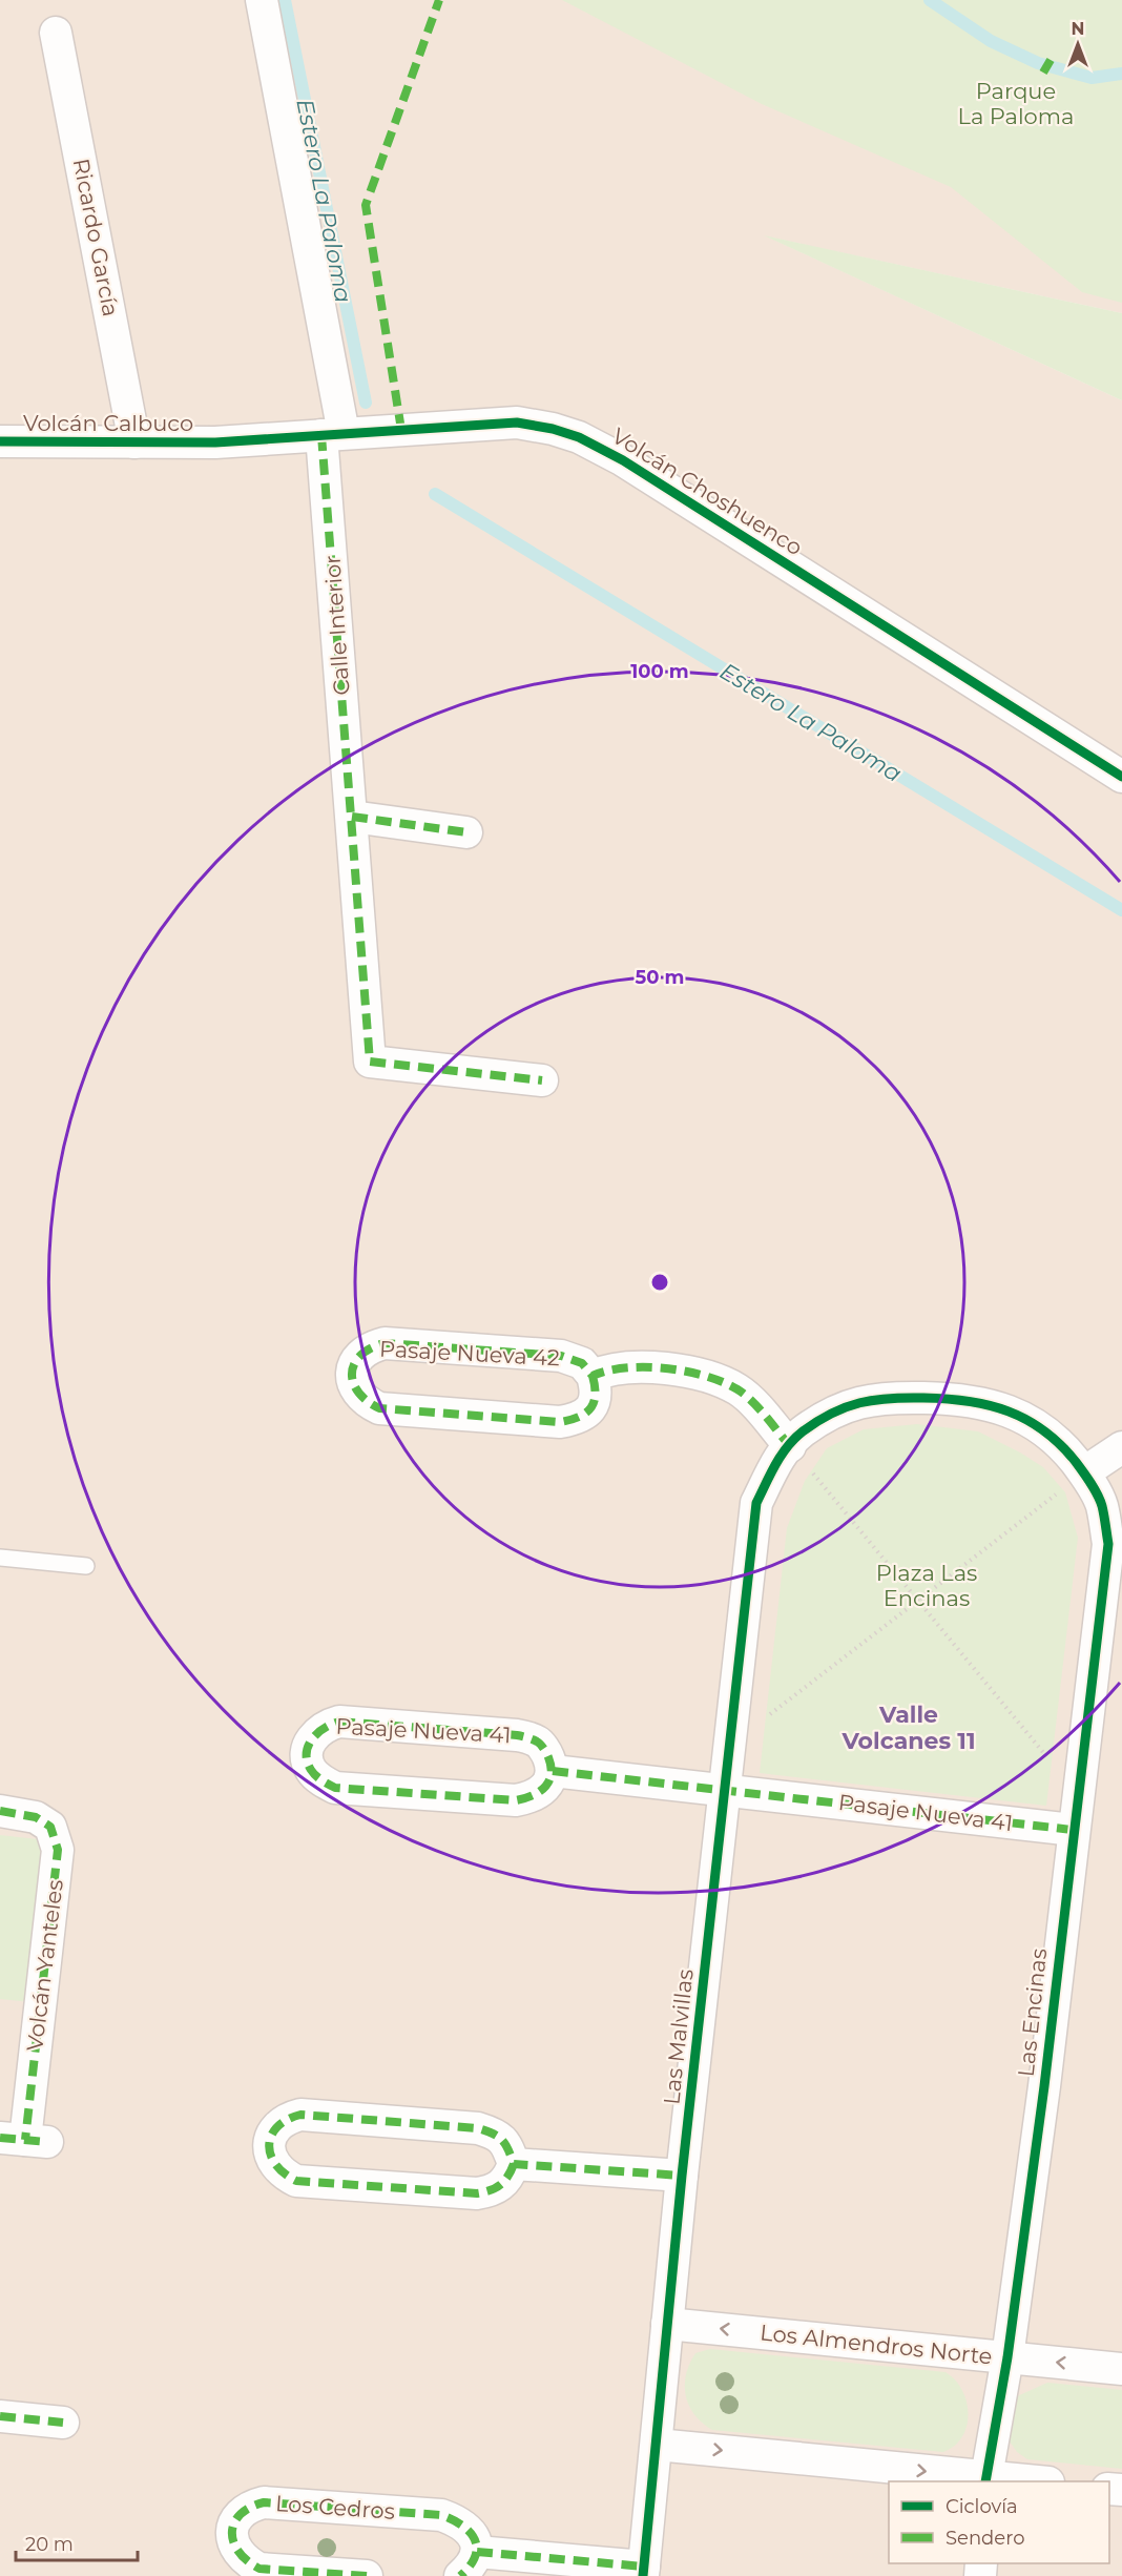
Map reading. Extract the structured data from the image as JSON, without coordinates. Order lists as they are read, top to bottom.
{
  "streets": {
    "street": [
      "Ricardo García",
      "Volcán Calbuco",
      "Volcán Choshuenco",
      "Calle Interior",
      "Pasaje Nueva 42",
      "Pasaje Nueva 41",
      "Volcán Yanteles",
      "Las Encinas",
      "Las Malvillas",
      "Los Almendros Norte",
      "Los Cedros"
    ]
  },
  "crossings": [
    ["Ricardo García", "Volcán Calbuco"],
    ["Volcán Calbuco", "Volcán Choshuenco"],
    ["Volcán Choshuenco", "Calle Interior"],
    ["Pasaje Nueva 41", "Las Encinas"],
    ["Pasaje Nueva 41", "Las Malvillas"],
    ["Las Encinas", "Las Malvillas"],
    ["Las Encinas", "Los Almendros Norte"],
    ["Las Malvillas", "Los Almendros Norte"],
    ["Las Malvillas", "Los Cedros"]
  ],
  "districts": ["Valle Volcanes 11"],
  "water": ["Estero La Paloma"],
  "parks": ["Parque La Paloma", "Plaza Las Encinas"],
  "legend": ["Ciclovía", "Sendero"],
  "scale_bar": "20 m",
  "north": "top",
  "rings": ["100 m", "50 m"]
}
